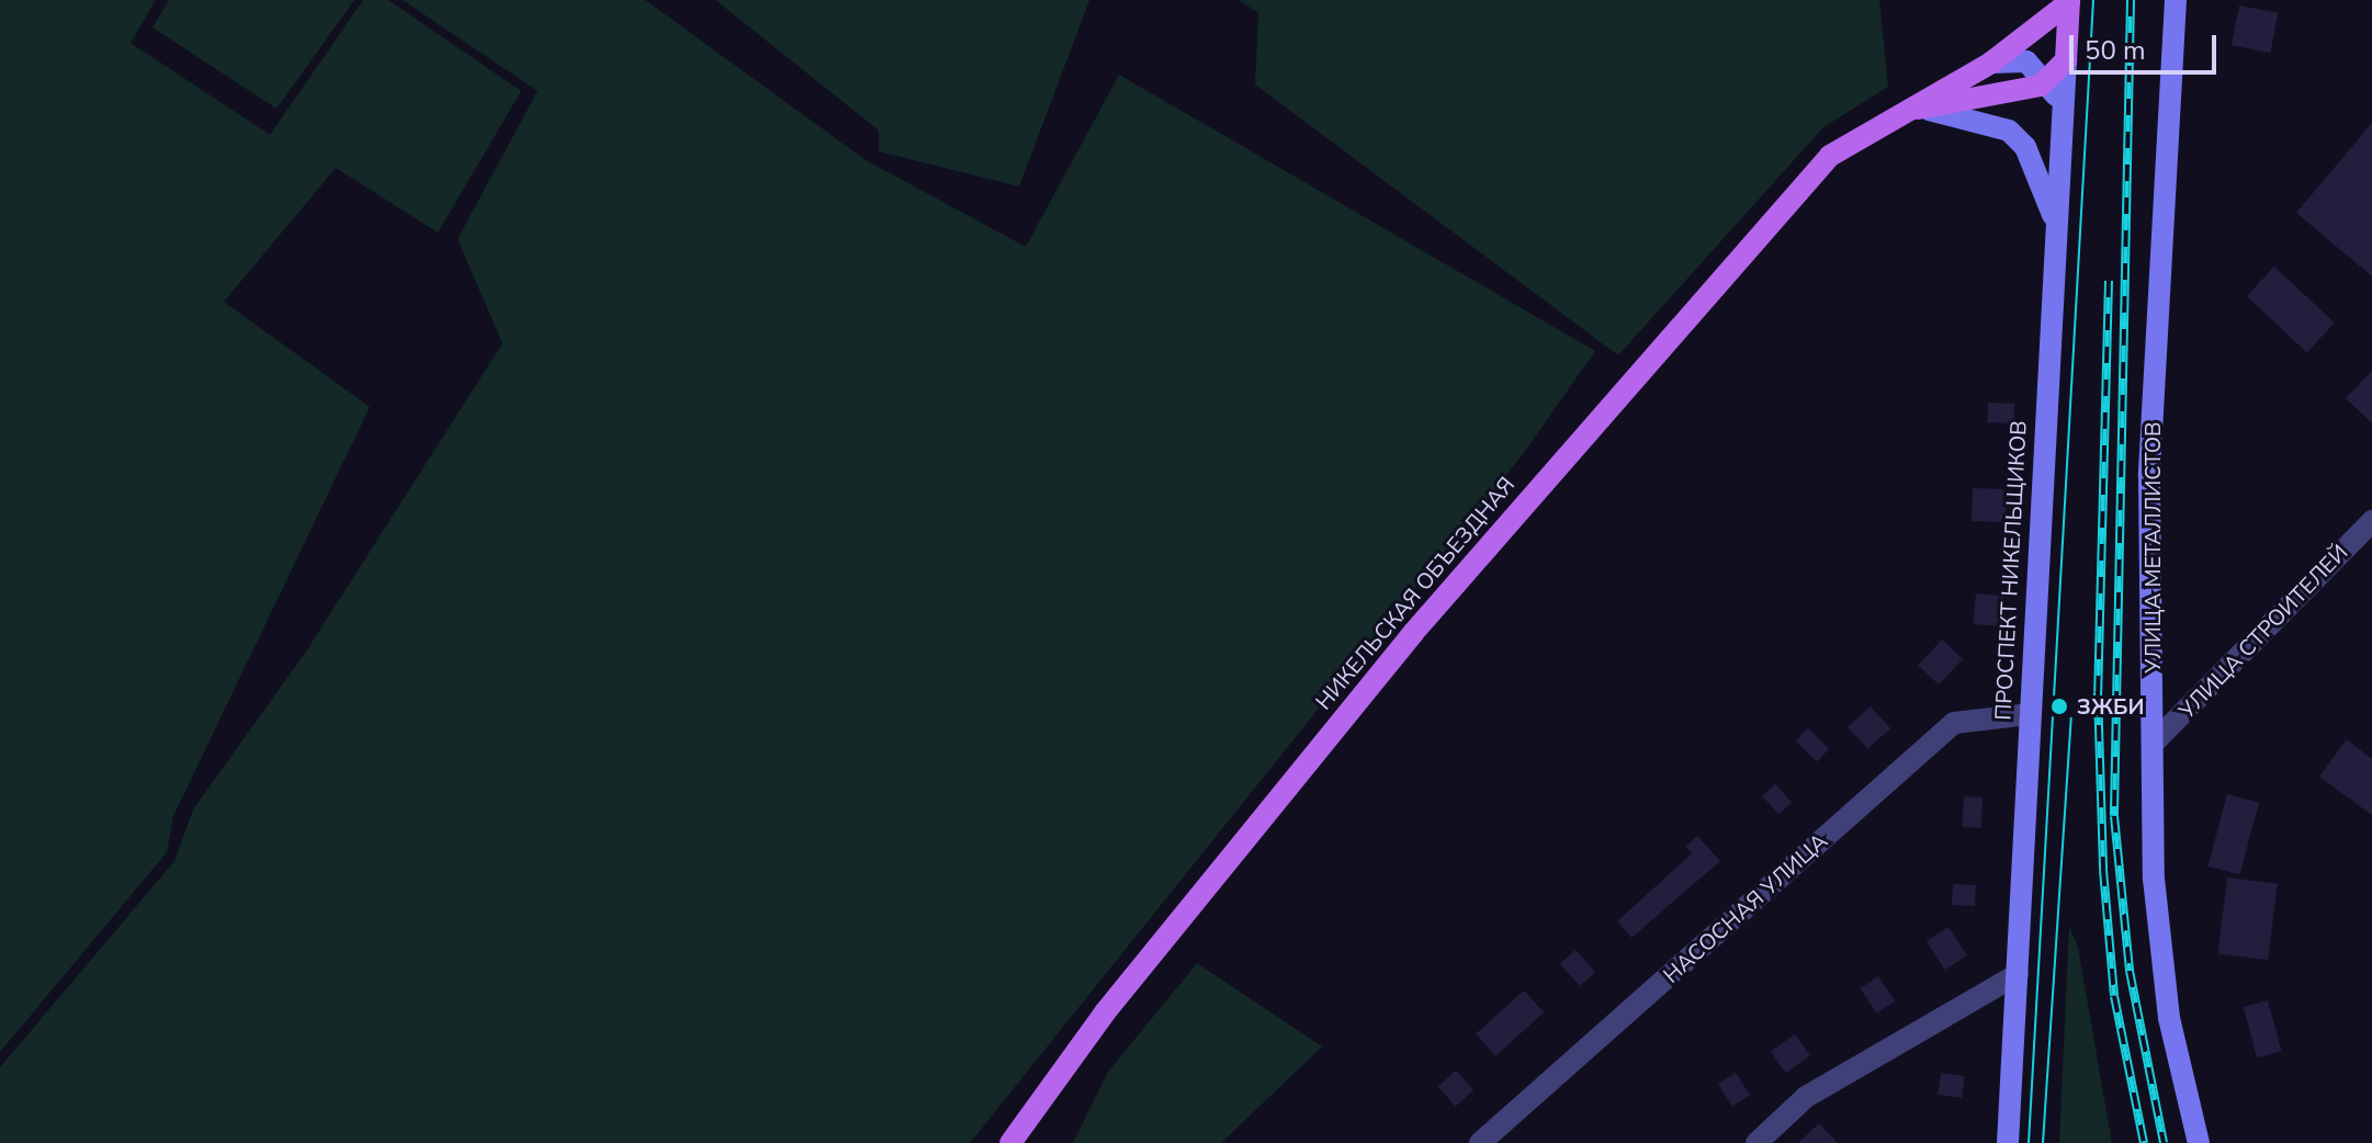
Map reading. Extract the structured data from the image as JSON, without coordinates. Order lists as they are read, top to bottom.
{
  "streets": {
    "main road": ["УЛИЦА МЕТАЛЛИСТОВ", "ПРОСПЕКТ НИКЕЛЬЩИКОВ", "НИКЕЛЬСКАЯ ОБЪЕЗДНАЯ"],
    "street": ["УЛИЦА СТРОИТЕЛЕЙ", "НАСОСНАЯ УЛИЦА"]
  },
  "crossings": [
    ["УЛИЦА МЕТАЛЛИСТОВ", "УЛИЦА СТРОИТЕЛЕЙ"],
    ["ПРОСПЕКТ НИКЕЛЬЩИКОВ", "НИКЕЛЬСКАЯ ОБЪЕЗДНАЯ"],
    ["ПРОСПЕКТ НИКЕЛЬЩИКОВ", "НАСОСНАЯ УЛИЦА"]
  ],
  "places": ["ЗЖБИ"],
  "scale_bar": "50 m"
}
